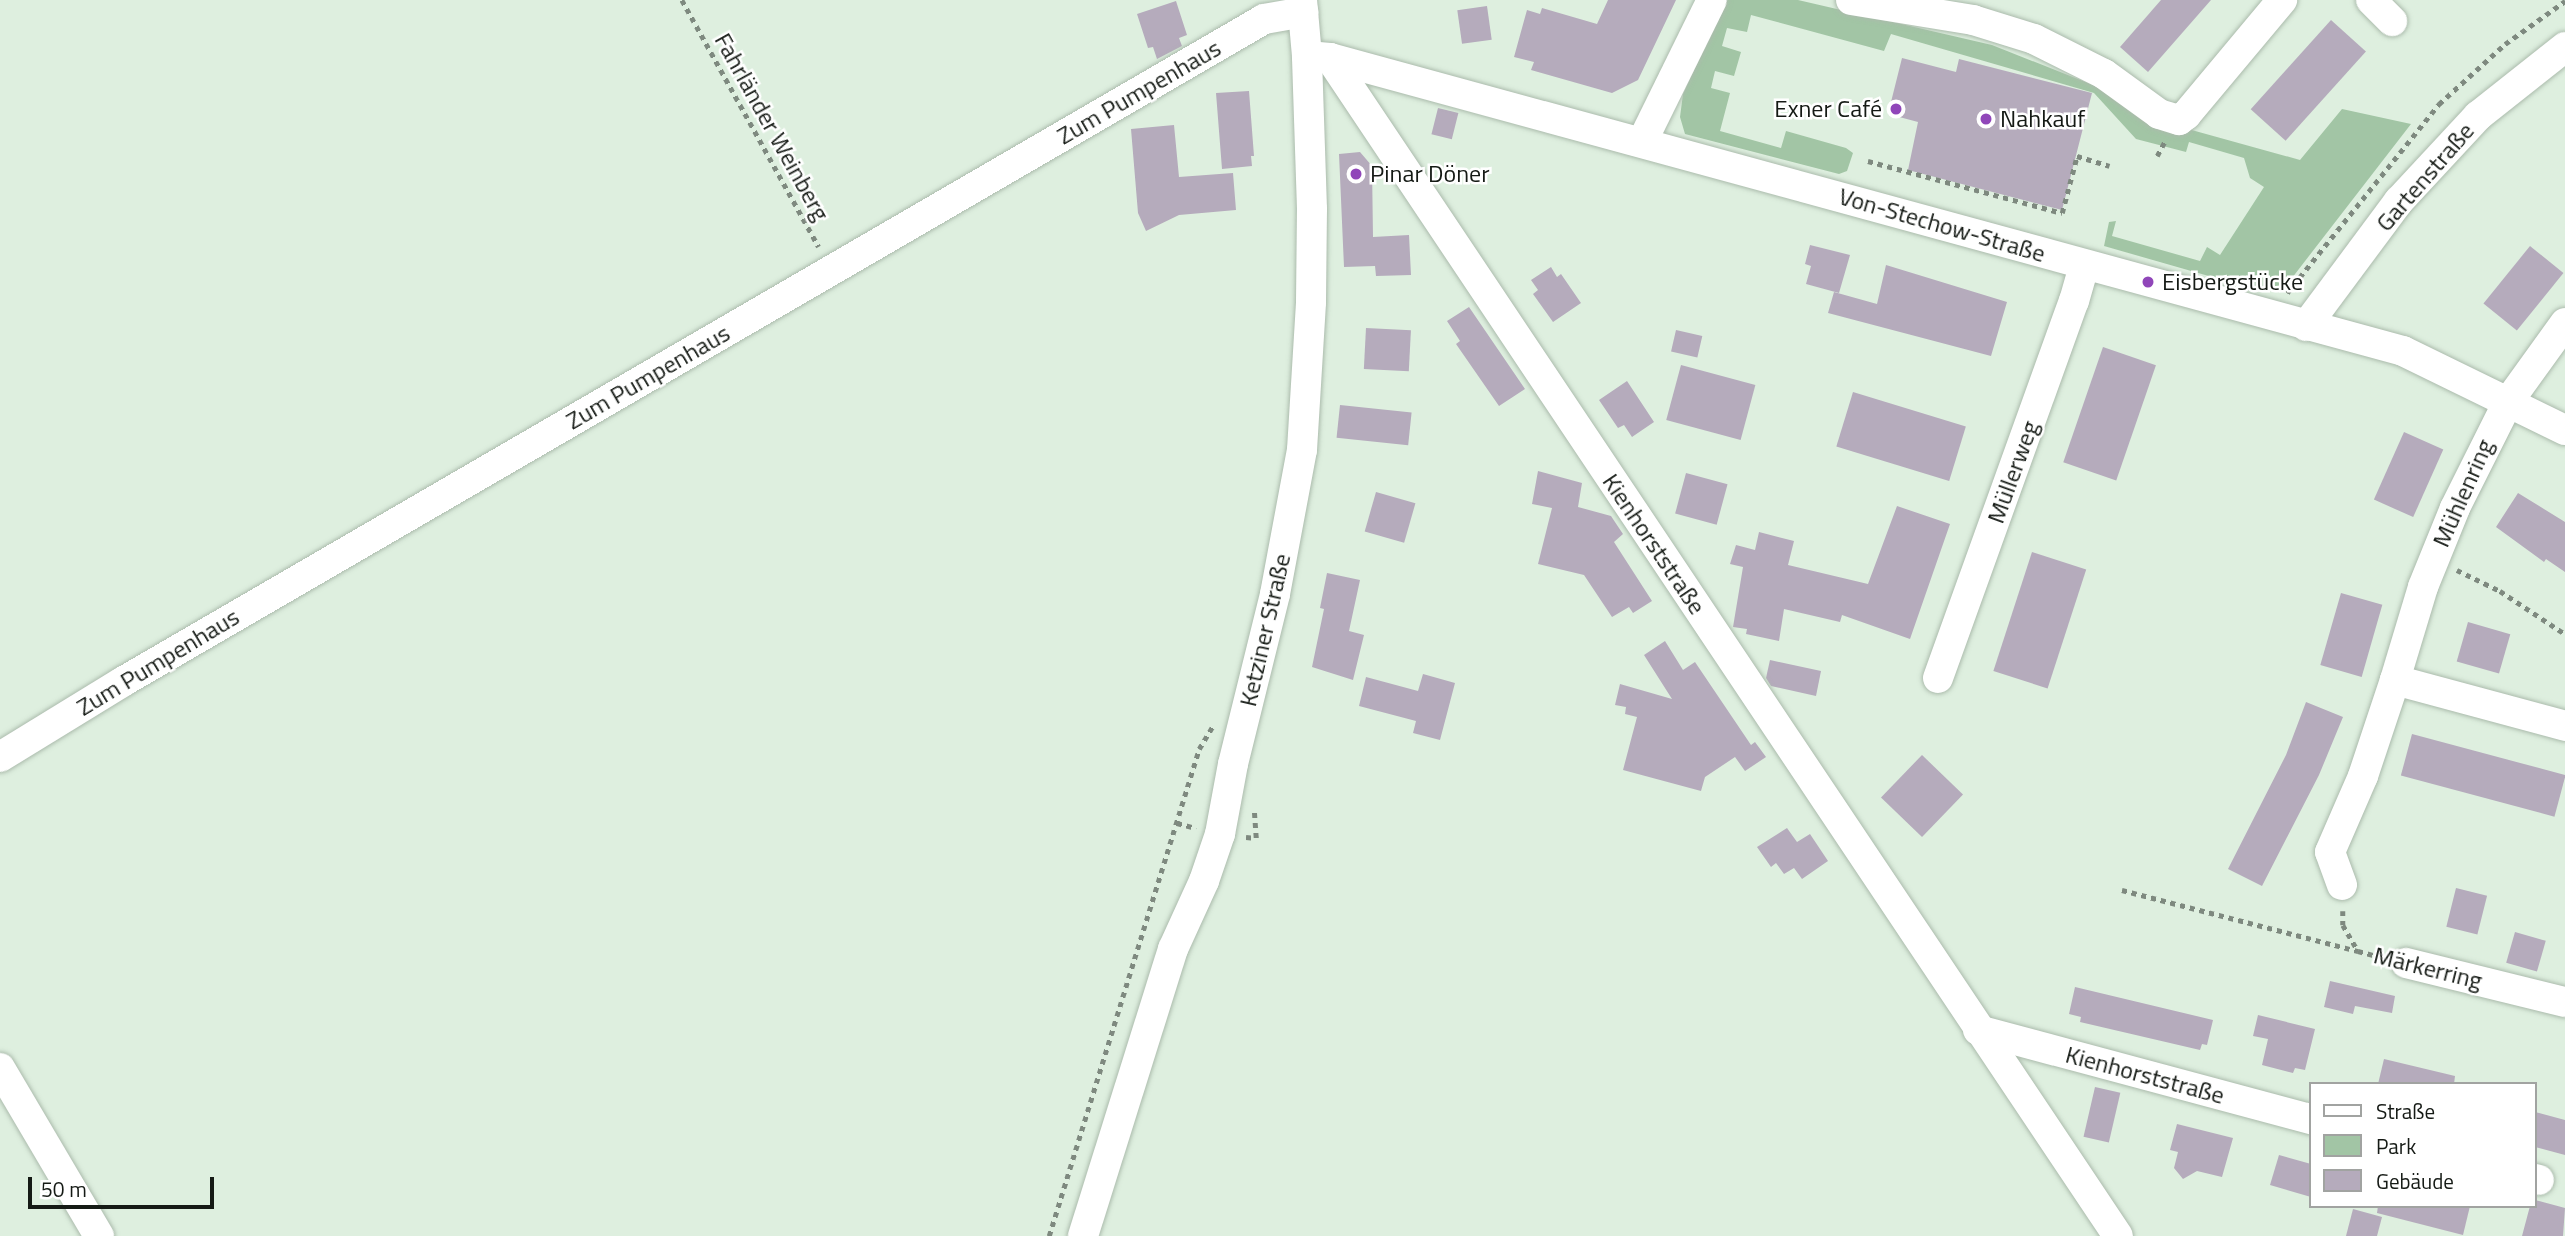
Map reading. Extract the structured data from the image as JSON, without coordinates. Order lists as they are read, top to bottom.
{
  "streets": {
    "street": [
      "Zum Pumpenhaus",
      "Gartenstraße",
      "Von-Stechow-Straße",
      "Müllerweg",
      "Mühlenring",
      "Kienhorststraße",
      "Ketziner Straße",
      "Märkerring"
    ],
    "path": ["Fahrländer Weinberg"]
  },
  "crossings": [
    ["Zum Pumpenhaus", "Fahrländer Weinberg"],
    ["Zum Pumpenhaus", "Ketziner Straße"],
    ["Gartenstraße", "Von-Stechow-Straße"],
    ["Von-Stechow-Straße", "Müllerweg"],
    ["Von-Stechow-Straße", "Mühlenring"],
    ["Von-Stechow-Straße", "Kienhorststraße"],
    ["Von-Stechow-Straße", "Ketziner Straße"],
    ["Mühlenring", "Märkerring"],
    ["Kienhorststraße", "Ketziner Straße"]
  ],
  "places": [
    "Exner Café",
    "Nahkauf",
    "Pinar Döner",
    "Eisbergstücke"
  ],
  "legend": ["Straße", "Park", "Gebäude"],
  "scale_bar": "50 m"
}
